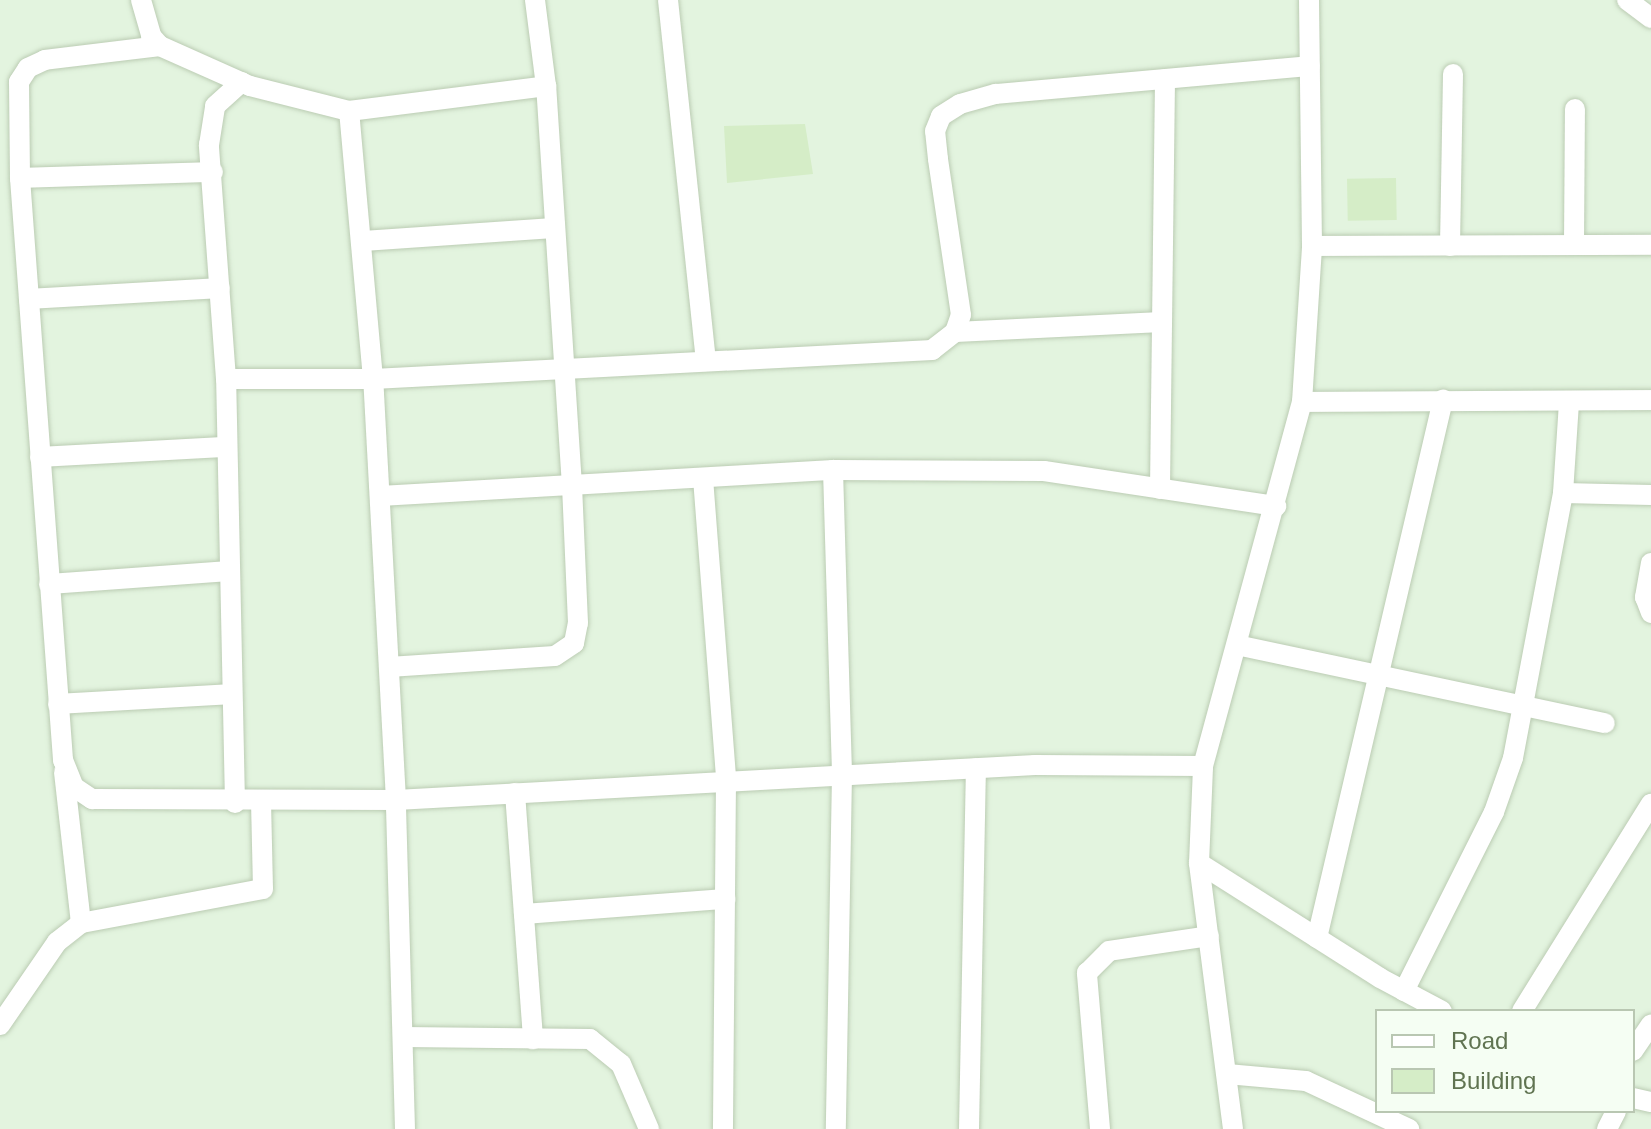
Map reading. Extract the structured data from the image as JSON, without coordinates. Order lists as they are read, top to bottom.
{
  "legend": ["Road", "Building"]
}
